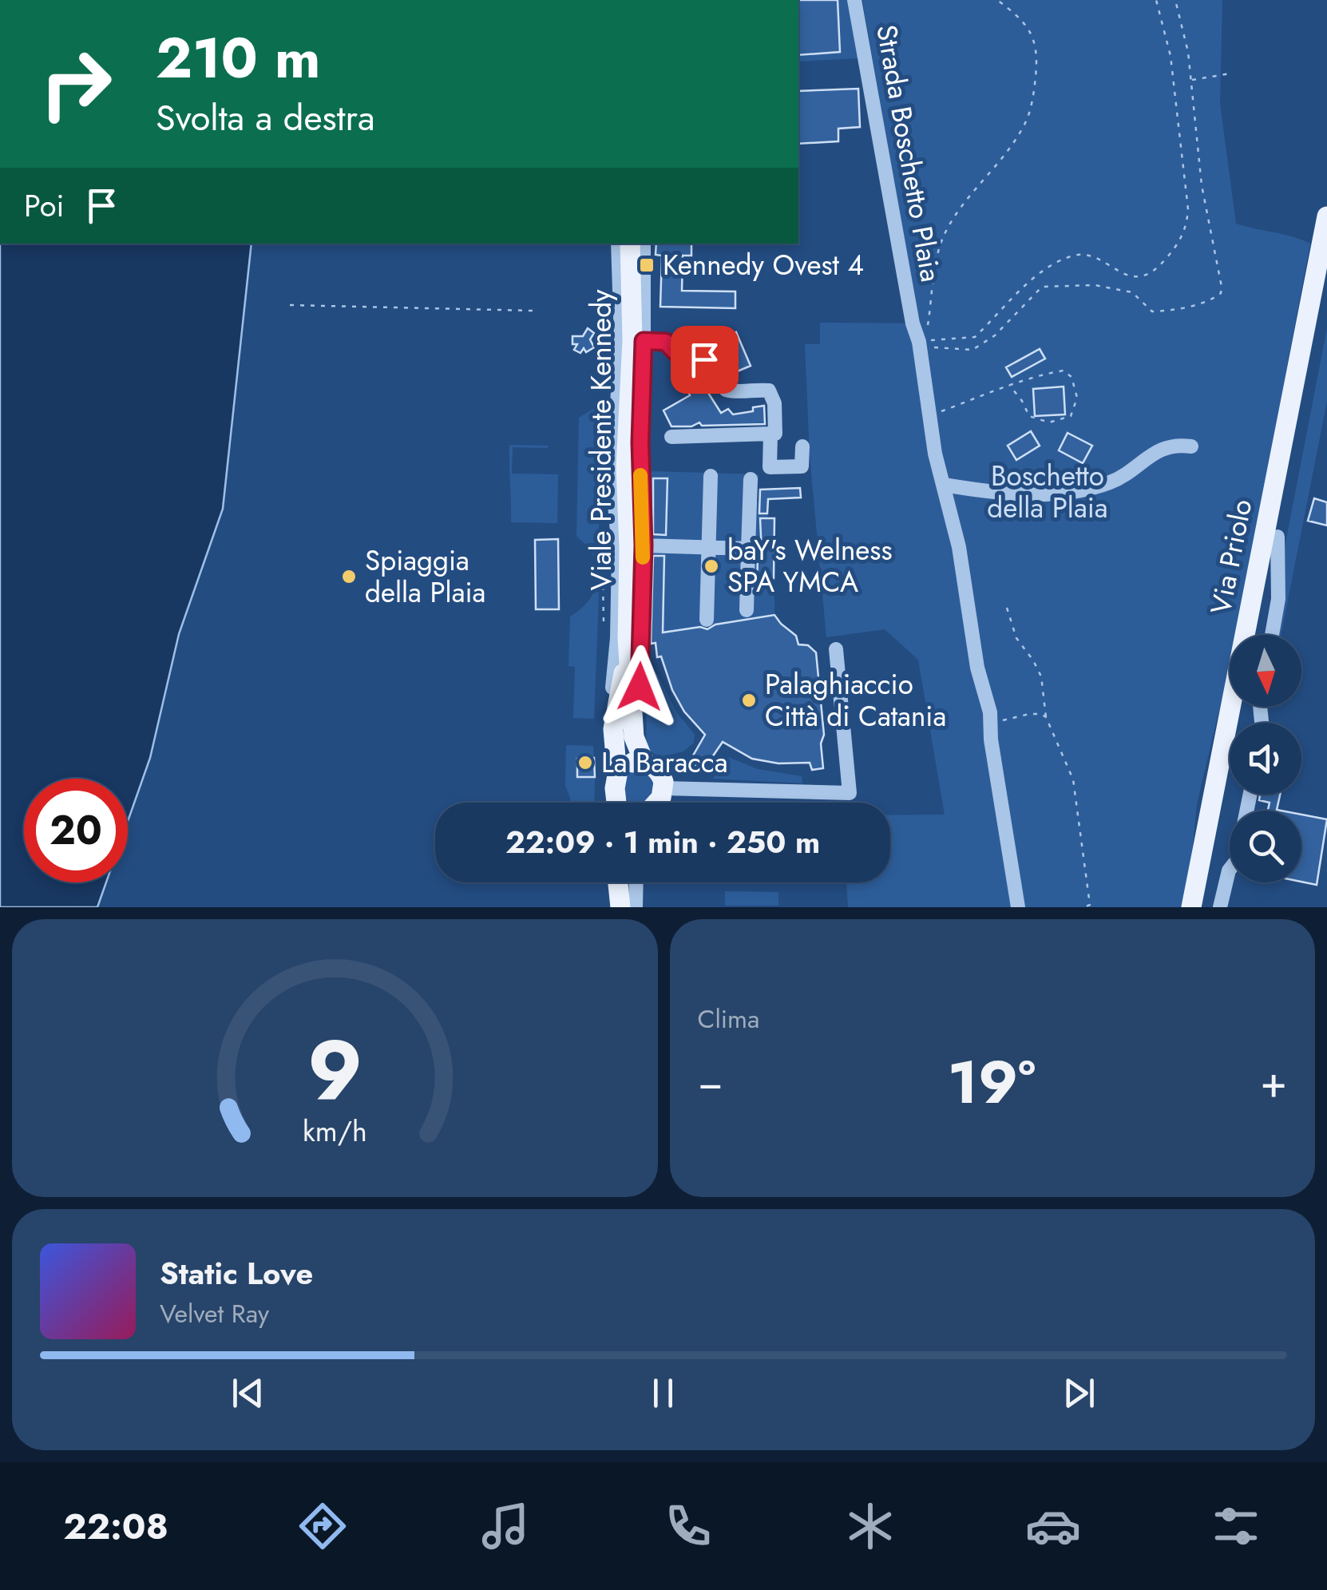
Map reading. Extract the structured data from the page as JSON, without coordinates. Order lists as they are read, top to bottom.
{
  "streets": {
    "main road": ["Viale Presidente Kennedy", "Via Priolo"],
    "street": ["Strada Boschetto Plaia"]
  },
  "parks": ["Boschetto della Plaia"],
  "places": {
    "transit": ["Kennedy Ovest 4"],
    "other": [
      "baY's Welness SPA YMCA",
      "Spiaggia della Plaia",
      "Palaghiaccio Città di Catania",
      "La Baracca"
    ]
  },
  "north": "bottom",
  "page": {
    "turn": ["210 m", "Svolta a destra"],
    "then": "Poi",
    "limit": "20",
    "trip": "22:09 · 1 min · 250 m",
    "tile": "Clima",
    "heat": ["−", "19°", "+"],
    "song": ["Static Love", "Velvet Ray"],
    "tabs": "22:08",
    "gauge": ["9", "km/h"]
  }
}
